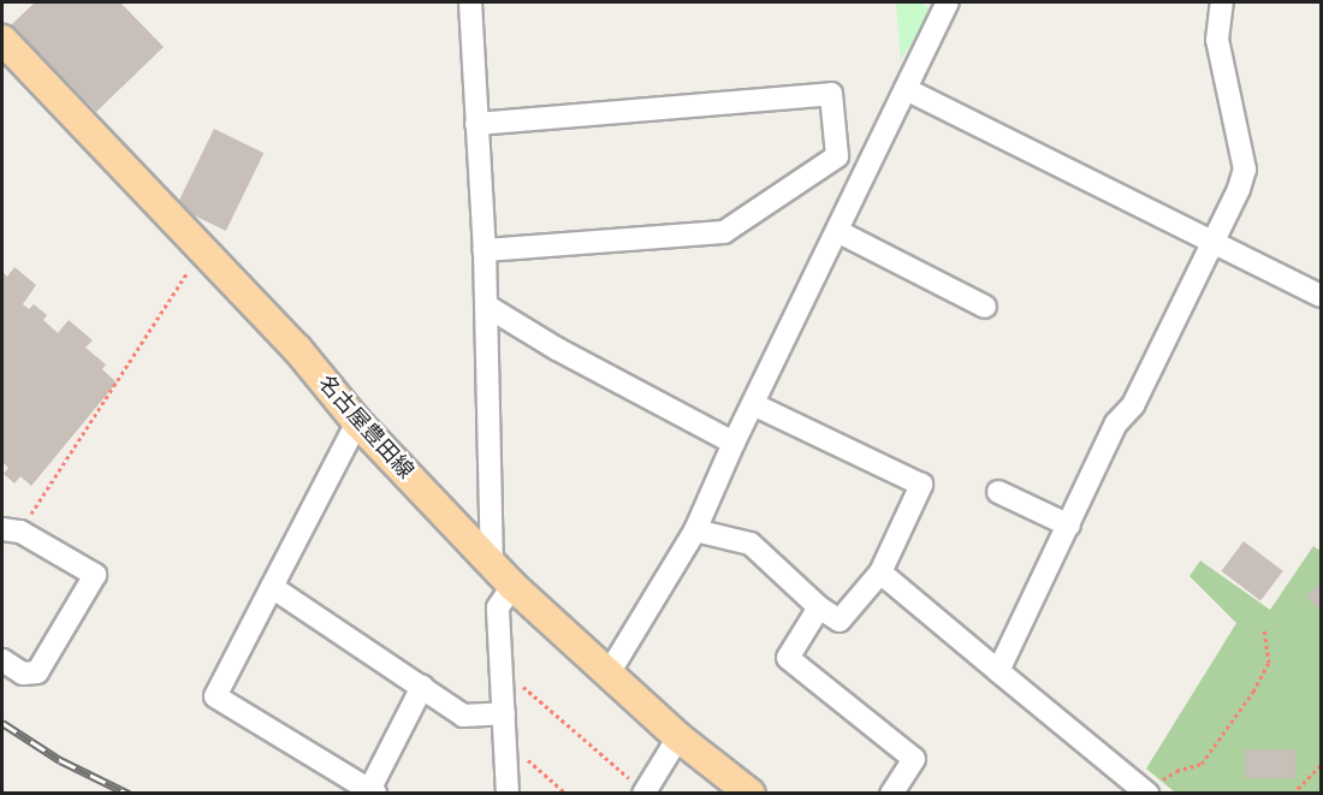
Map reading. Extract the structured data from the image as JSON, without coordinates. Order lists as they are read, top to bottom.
{
  "streets": {
    "main road": ["名古屋豊田線"]
  }
}
